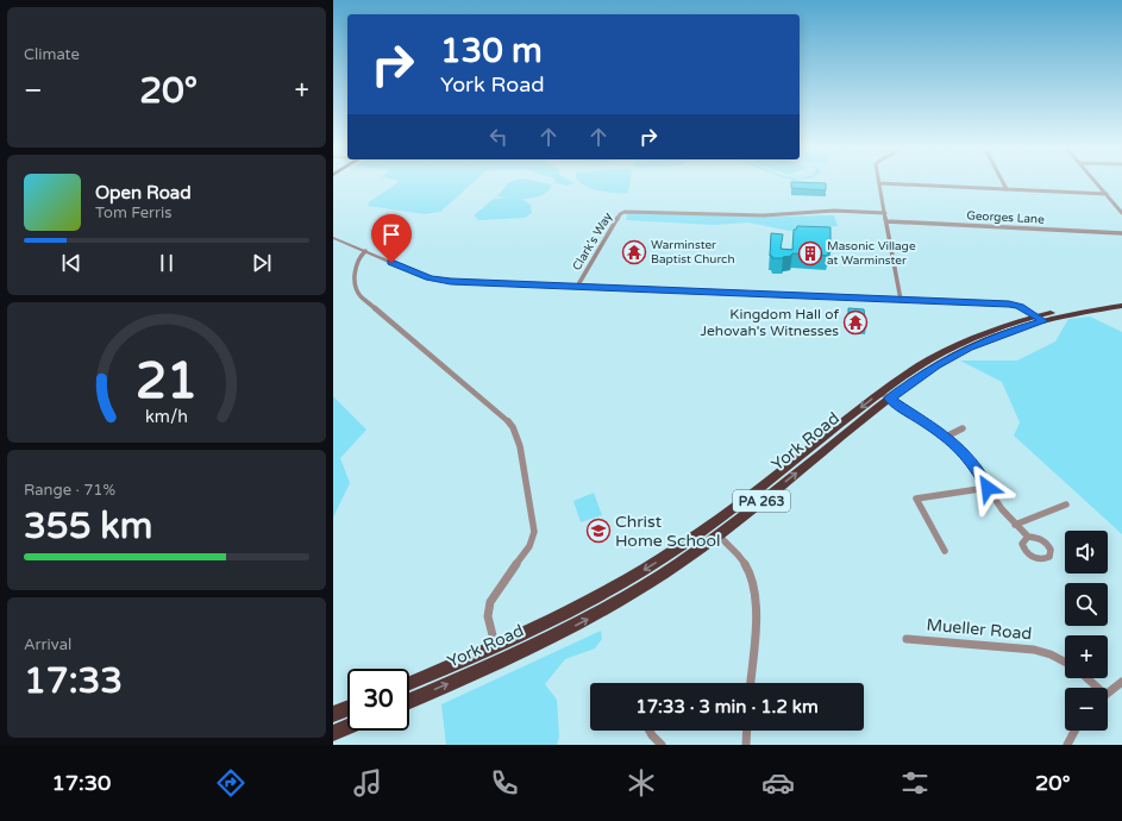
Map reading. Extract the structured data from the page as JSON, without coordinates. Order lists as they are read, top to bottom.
{
  "streets": {
    "highway": ["York Road", "PA 263"],
    "street": ["Georges Lane", "Clark's Way", "Mueller Road"]
  },
  "places": {
    "temple": ["Warminster Baptist Church", "Kingdom Hall of Jehovah's Witnesses"],
    "building": ["Masonic Village at Warminster"],
    "school or university": ["Christ Home School"]
  },
  "page": {
    "tile": [
      "Climate",
      ["Range · 71%", "355 km"],
      ["Arrival", "17:33"]
    ],
    "turn": ["130 m", "York Road"],
    "heat": ["−", "20°", "+"],
    "song": ["Open Road", "Tom Ferris"],
    "map_buttons": ["+", "−"],
    "limit": "30",
    "trip": "17:33 · 3 min · 1.2 km",
    "tabs": ["17:30", "20°"],
    "gauge": ["21", "km/h"]
  }
}
